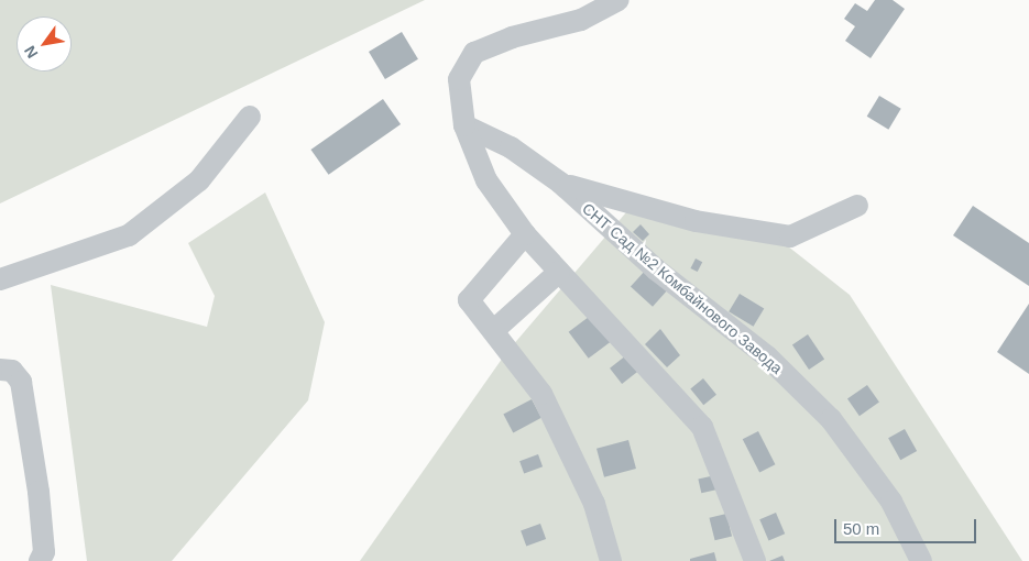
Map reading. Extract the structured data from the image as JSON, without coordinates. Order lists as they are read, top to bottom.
{
  "streets": {
    "street": ["СНТ Сад №2 Комбайнового Завода"]
  },
  "scale_bar": "50 m",
  "north": "bottom left"
}
